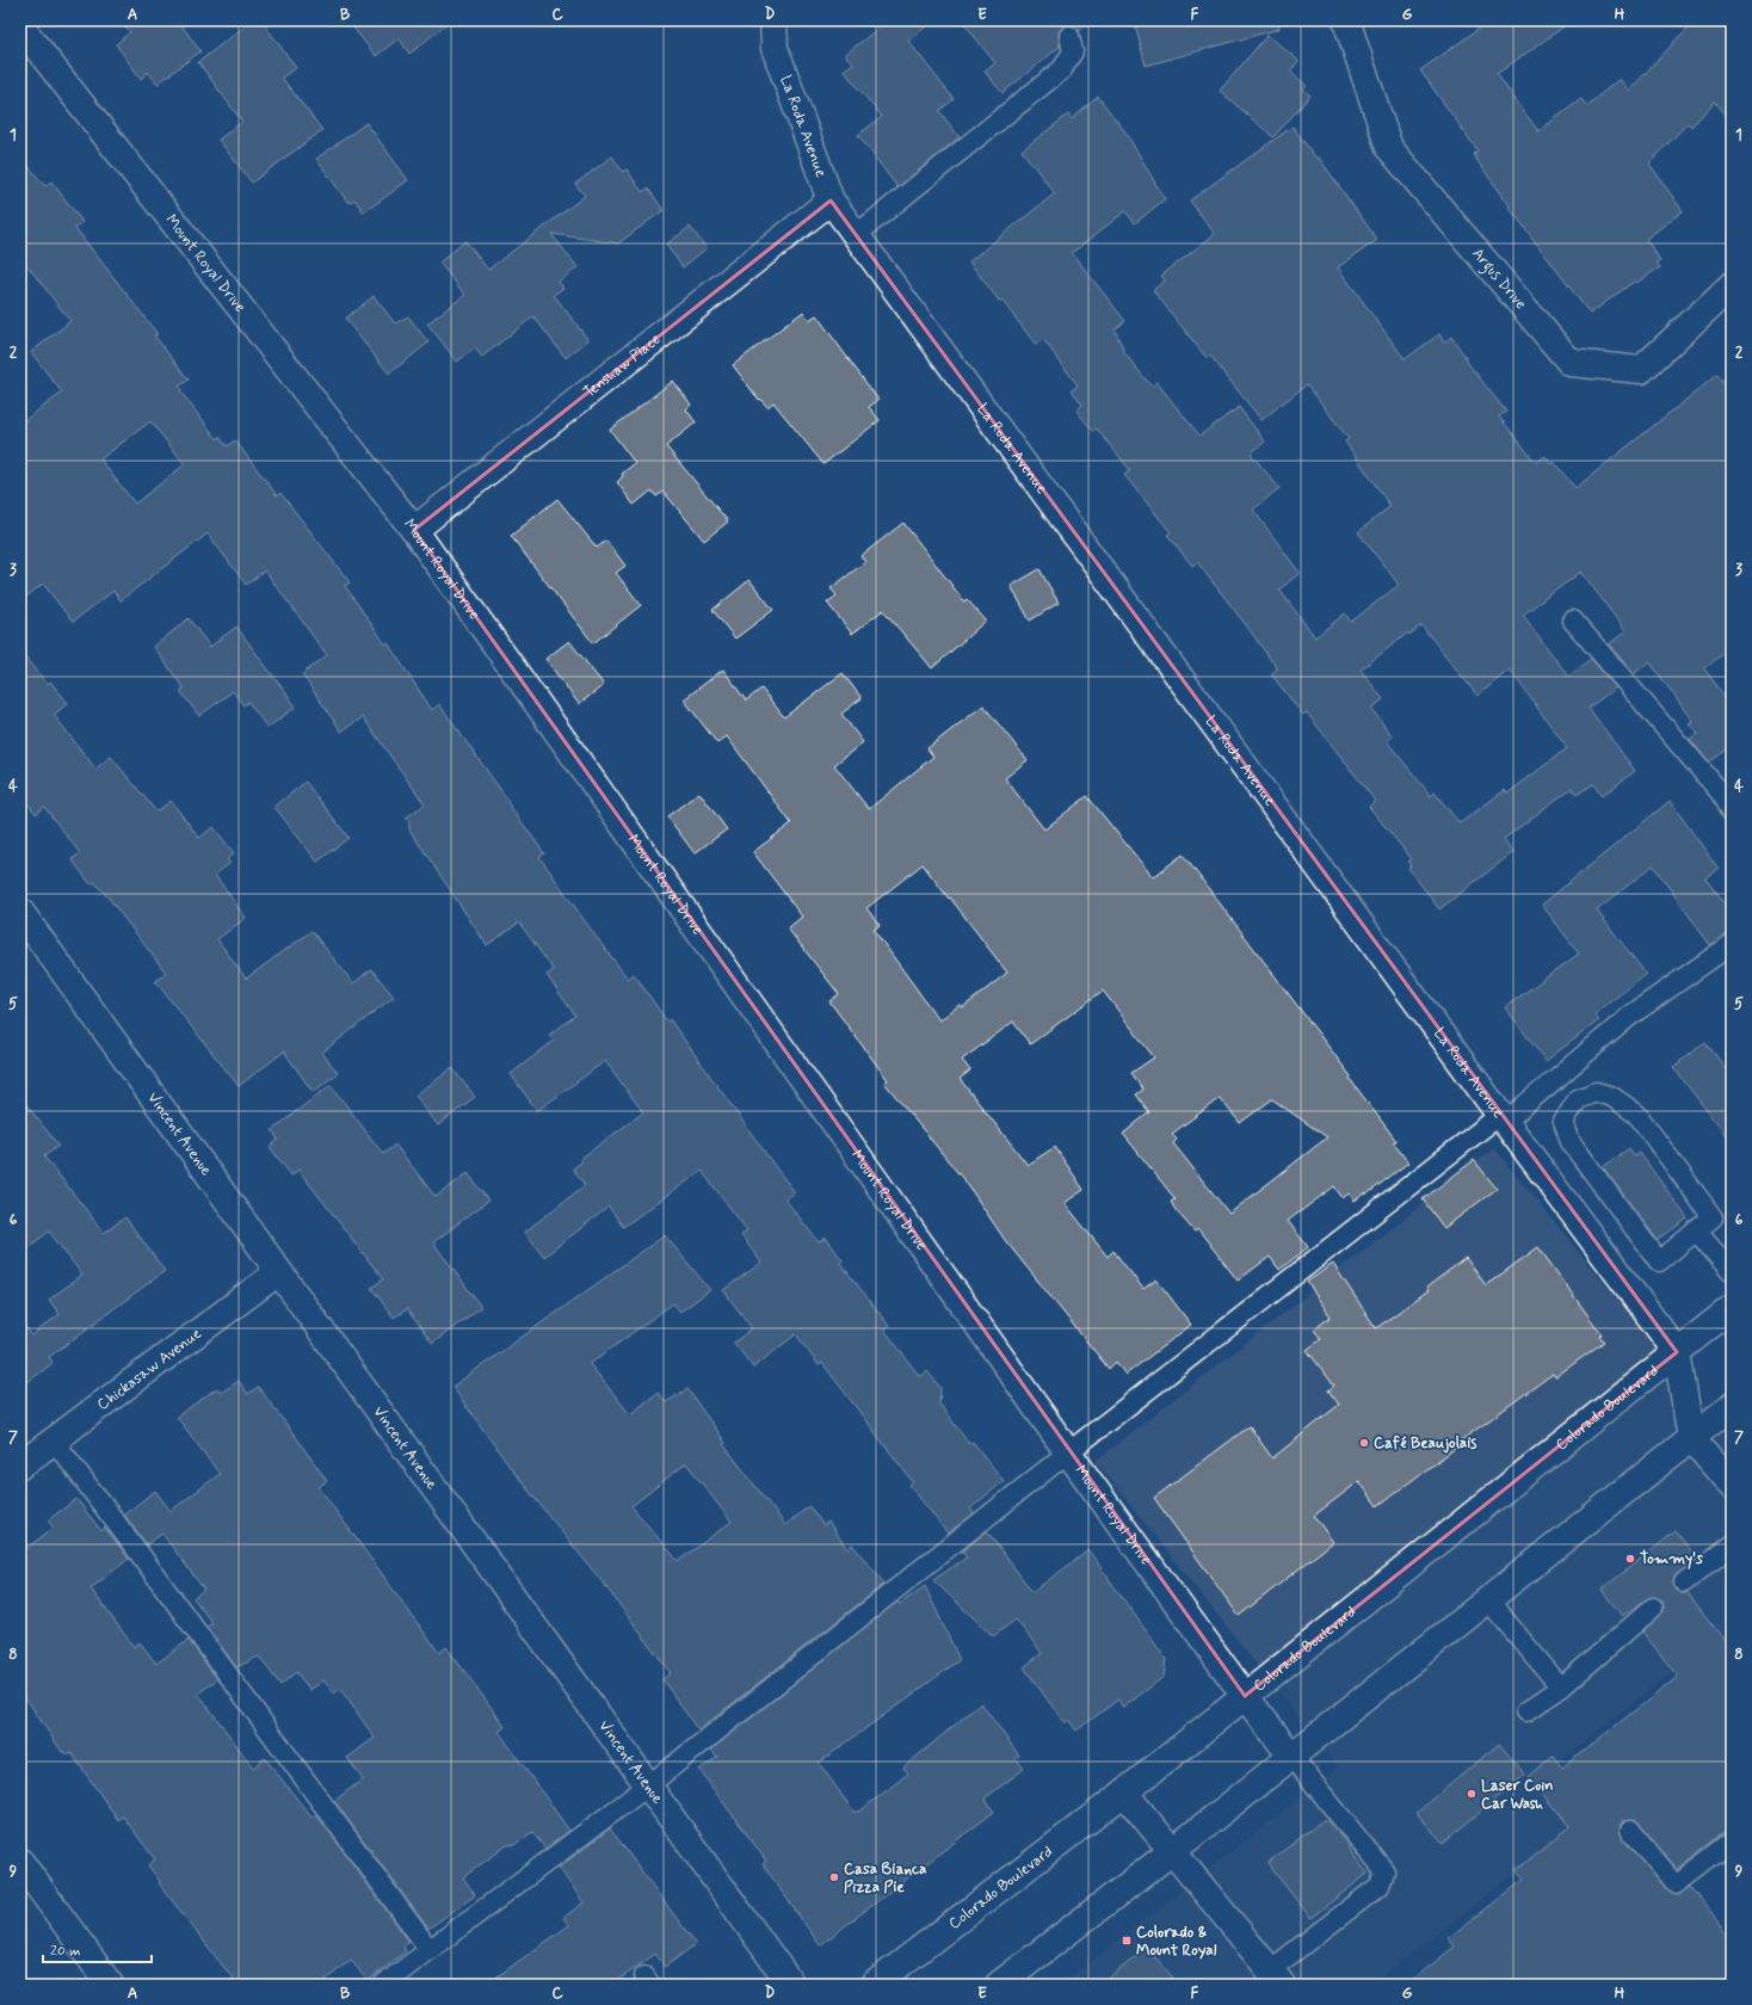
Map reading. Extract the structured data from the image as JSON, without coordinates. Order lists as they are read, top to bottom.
{
  "streets": {
    "street": [
      "La Roda Avenue",
      "Mount Royal Drive",
      "Argus Drive",
      "Tenshaw Place",
      "Vincent Avenue",
      "Chickasaw Avenue",
      "Colorado Boulevard"
    ]
  },
  "crossings": [
    ["La Roda Avenue", "Tenshaw Place"],
    ["La Roda Avenue", "Colorado Boulevard"],
    ["Mount Royal Drive", "Tenshaw Place"],
    ["Mount Royal Drive", "Colorado Boulevard"],
    ["Vincent Avenue", "Chickasaw Avenue"]
  ],
  "places": {
    "other": [
      "Café Beaujolais",
      "Tommy's",
      "Laser Coin Car Wash",
      "Casa Bianca Pizza Pie"
    ],
    "transit": ["Colorado & Mount Royal"]
  },
  "scale_bar": "20 m",
  "grid": {
    "columns": [
      "A",
      "B",
      "C",
      "D",
      "E",
      "F",
      "G",
      "H"
    ],
    "rows": [
      "1",
      "2",
      "3",
      "4",
      "5",
      "6",
      "7",
      "8",
      "9"
    ]
  }
}
